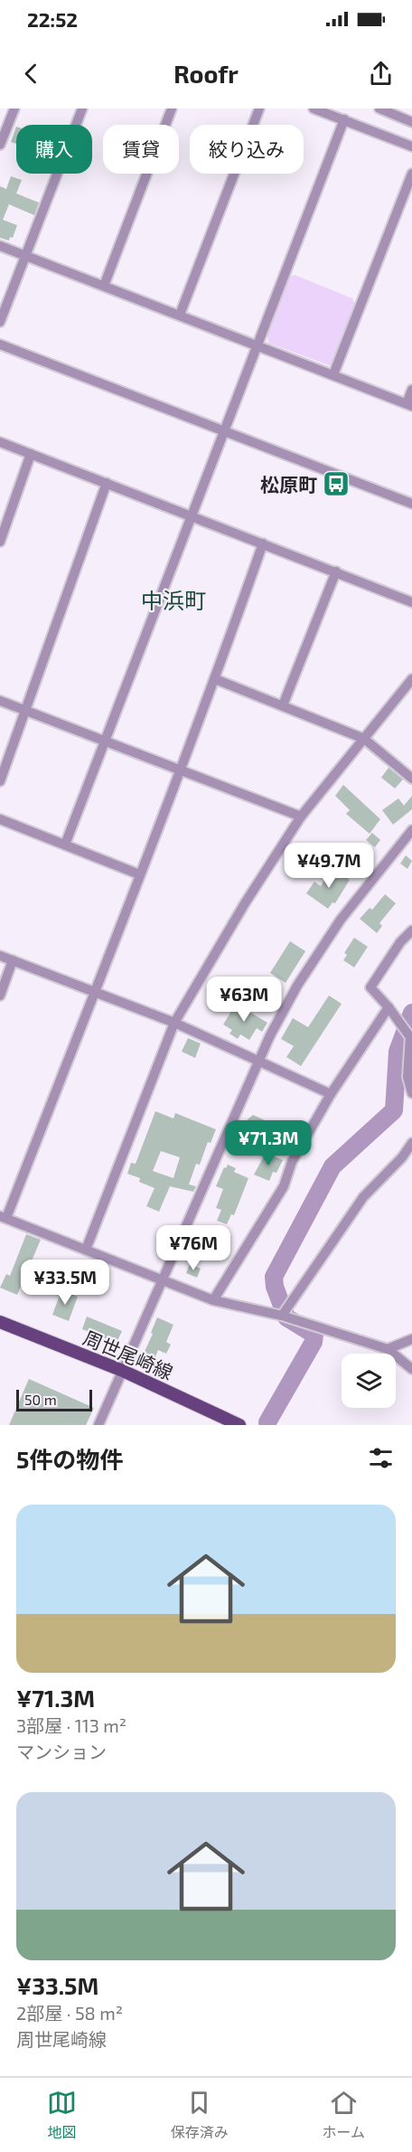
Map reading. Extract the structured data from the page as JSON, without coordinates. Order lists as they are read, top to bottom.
{
  "streets": {
    "main road": ["周世尾崎線"]
  },
  "districts": ["中浜町"],
  "places": {
    "bus stop": ["松原町"]
  },
  "scale_bar": "50 m",
  "page": {
    "status": "22:52",
    "header": "Roofr",
    "chip": ["購入", "賃貸", "絞り込み"],
    "price": [
      "¥49.7M",
      "¥63M",
      "¥71.3M",
      "¥76M",
      "¥33.5M"
    ],
    "scale": "50 m",
    "heading": "5件の物件",
    "list": [
      {
        "name": "¥71.3M",
        "note": "3部屋 · 113 m² · マンション"
      },
      {
        "name": "¥33.5M",
        "note": "2部屋 · 58 m² · 周世尾崎線"
      }
    ],
    "tabs": ["地図", "保存済み", "ホーム"]
  }
}
